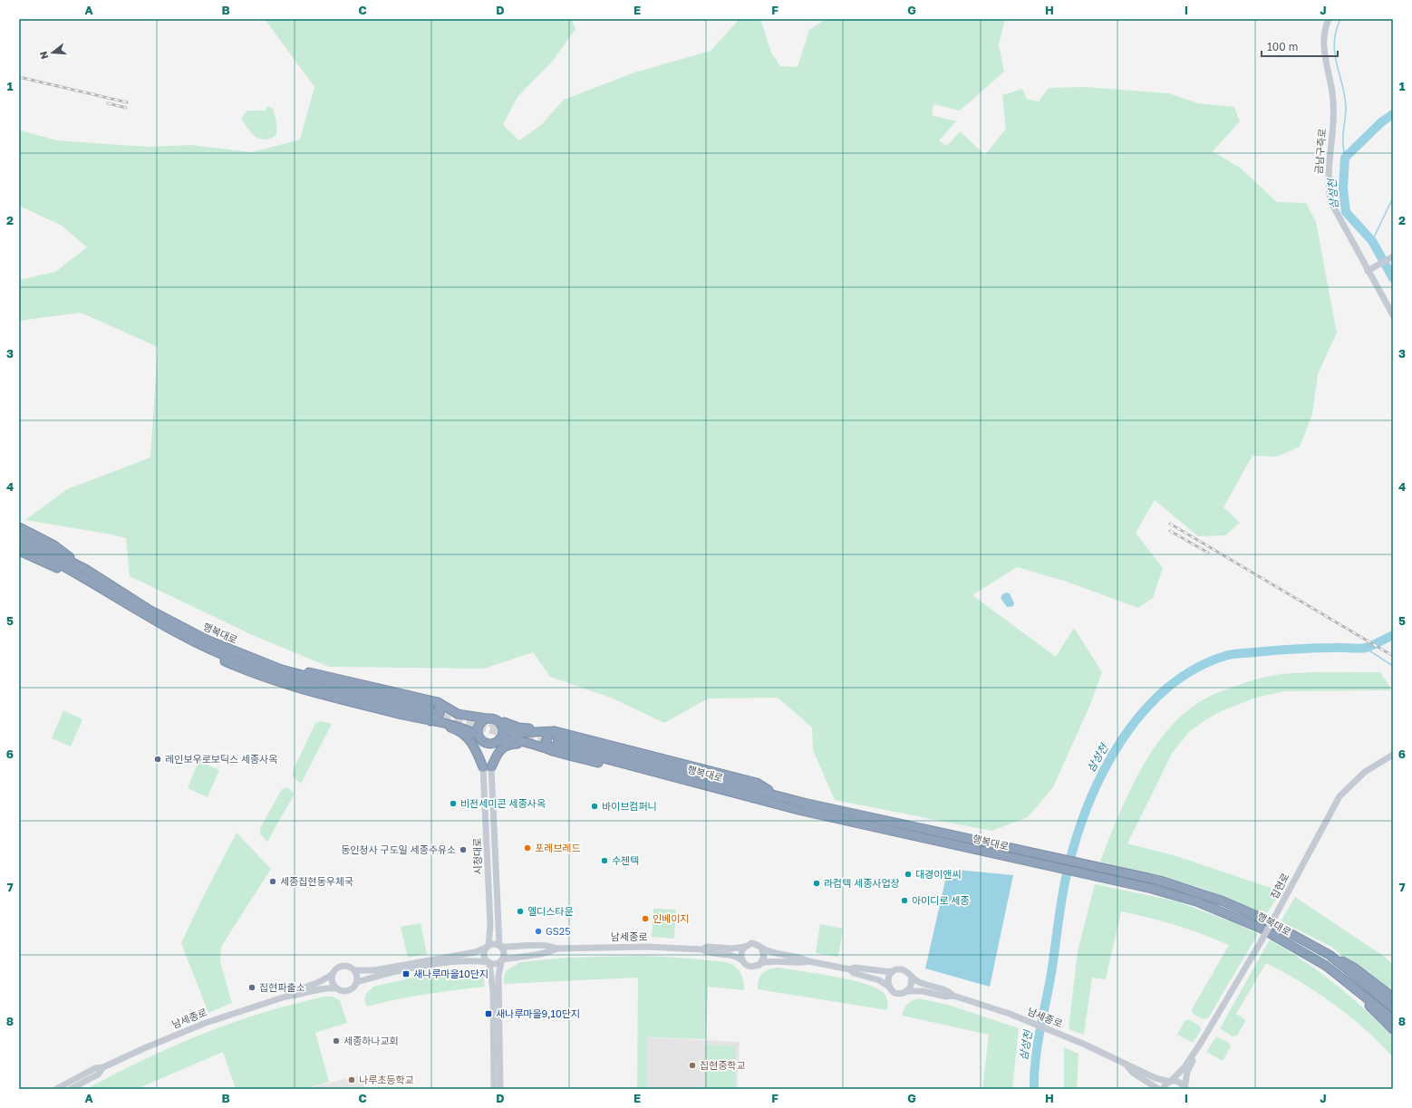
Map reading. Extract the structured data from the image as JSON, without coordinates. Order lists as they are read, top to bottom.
{
  "streets": {
    "highway": ["행복대로"],
    "street": [
      "금남구즉로",
      "시청대로",
      "집현로",
      "남세종로"
    ]
  },
  "crossings": [
    ["시청대로", "남세종로"],
    ["집현로", "남세종로"]
  ],
  "water": ["삼성천"],
  "places": {
    "other": [
      "레인보우로보틱스 세종사옥",
      "비전세미콘 세종사옥",
      "바이브컴퍼니",
      "포레브레드",
      "동인청사 구도일 세종주유소",
      "수젠텍",
      "대경이앤씨",
      "세종집현동우체국",
      "라컴텍 세종사업장",
      "아이디로 세종",
      "엘디스타운",
      "인베이지",
      "GS25",
      "집현파출소",
      "세종하나교회",
      "집현중학교",
      "나루초등학교"
    ],
    "transit": ["새나루마을10단지", "새나루마을9,10단지"]
  },
  "scale_bar": "100 m",
  "north": "left",
  "grid": {
    "columns": [
      "A",
      "B",
      "C",
      "D",
      "E",
      "F",
      "G",
      "H",
      "I",
      "J"
    ],
    "rows": [
      "1",
      "2",
      "3",
      "4",
      "5",
      "6",
      "7",
      "8"
    ]
  }
}
